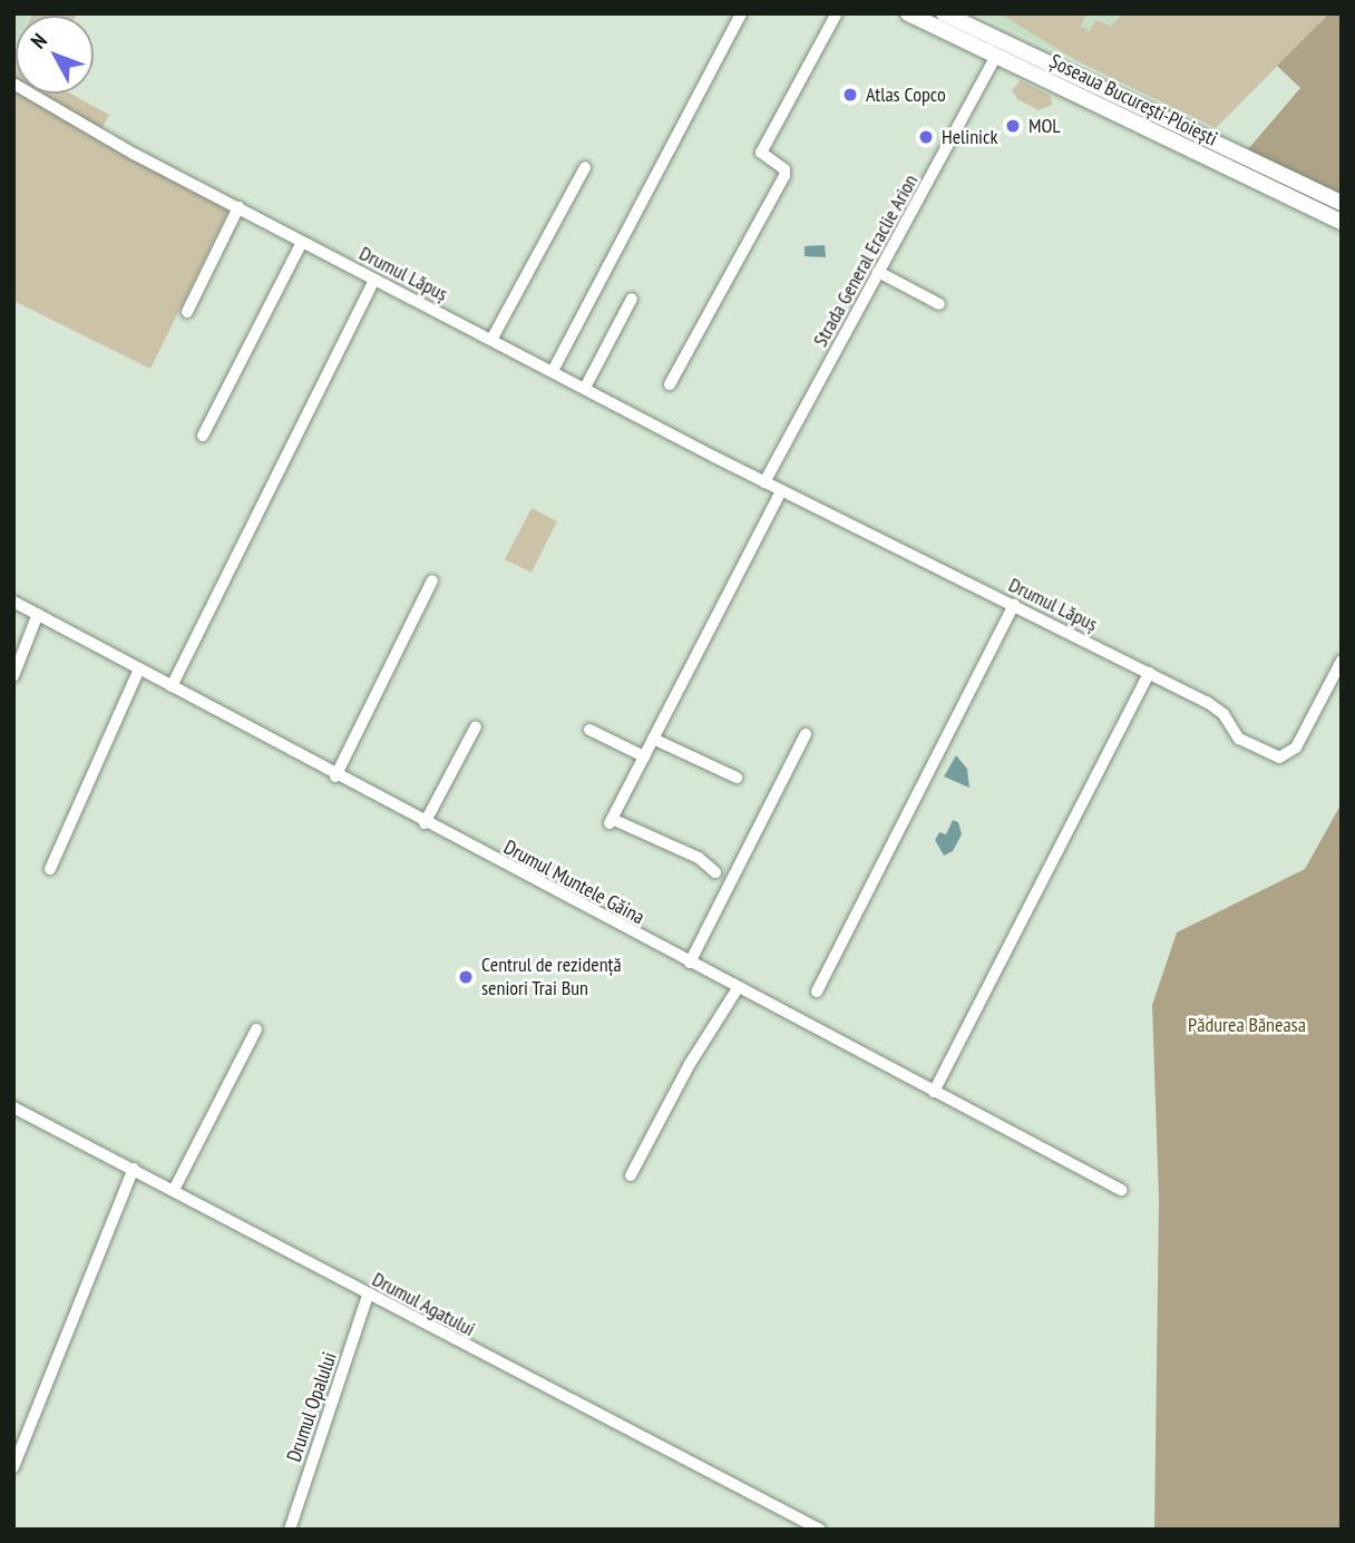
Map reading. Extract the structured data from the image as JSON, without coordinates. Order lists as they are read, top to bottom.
{
  "streets": {
    "highway": ["Șoseaua București-Ploiești"],
    "street": [
      "Strada General Eraclie Arion",
      "Drumul Lăpuș",
      "Drumul Muntele Găina",
      "Drumul Agatului",
      "Drumul Opalului"
    ]
  },
  "crossings": [
    ["Șoseaua București-Ploiești", "Strada General Eraclie Arion"],
    ["Strada General Eraclie Arion", "Drumul Lăpuș"],
    ["Drumul Agatului", "Drumul Opalului"]
  ],
  "parks": ["Pădurea Băneasa"],
  "places": [
    "Atlas Copco",
    "MOL",
    "Helinick",
    "Centrul de rezidență seniori Trai Bun"
  ],
  "north": "top left"
}
